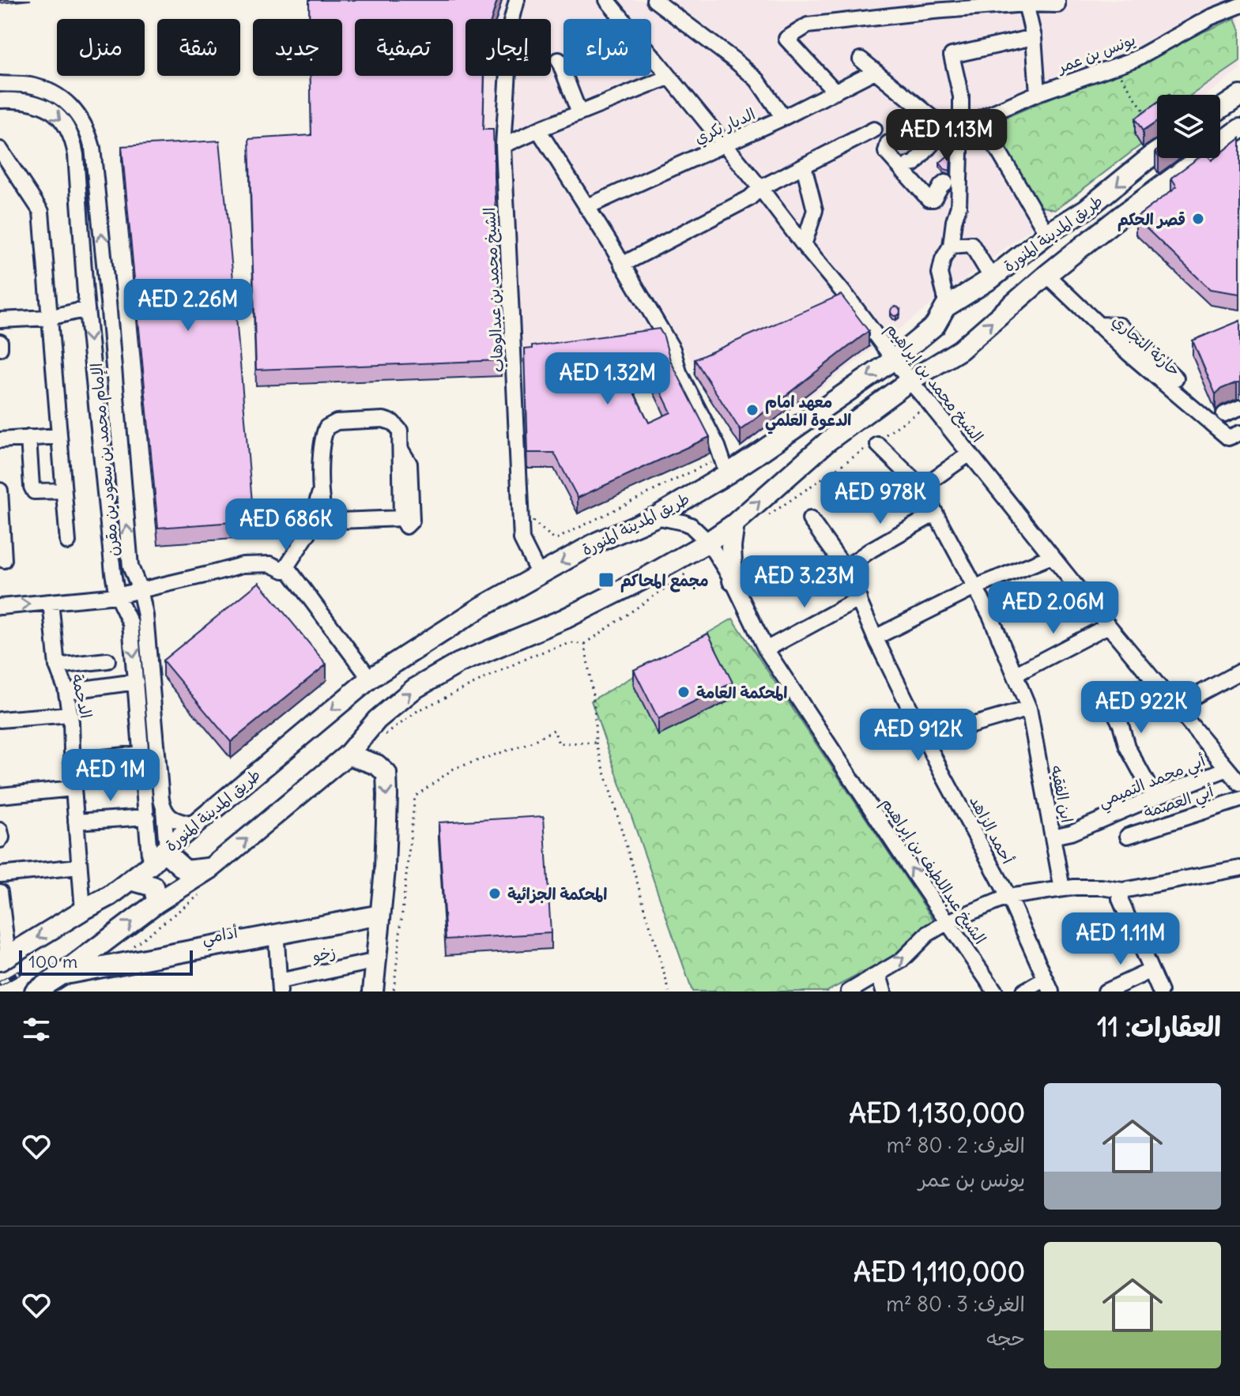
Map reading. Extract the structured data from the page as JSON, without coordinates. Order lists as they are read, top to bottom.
{
  "streets": {
    "main road": ["طريق المدينة المنورة"],
    "street": [
      "يونس بن عمر",
      "الديار بكري",
      "الشيخ محمد بن عبدالوهاب",
      "حارثة النجاري",
      "الشيخ محمد بن إبراهيم",
      "الإمام محمد بن سعود بن مقرن",
      "الدحمة",
      "أبي محمد التميمي",
      "ابن الفقيه",
      "أبي العصمة",
      "أحمد الزاهد",
      "الشيخ عبداللطيف بن إبراهيم",
      "أدامي",
      "زخو"
    ]
  },
  "crossings": [
    ["الديار بكري", "الشيخ محمد بن إبراهيم"],
    ["طريق المدينة المنورة", "الشيخ محمد بن عبدالوهاب"],
    ["طريق المدينة المنورة", "حارثة النجاري"],
    ["طريق المدينة المنورة", "الشيخ محمد بن إبراهيم"],
    ["طريق المدينة المنورة", "الإمام محمد بن سعود بن مقرن"],
    ["طريق المدينة المنورة", "الدحمة"],
    ["طريق المدينة المنورة", "الشيخ عبداللطيف بن إبراهيم"],
    ["طريق المدينة المنورة", "أدامي"],
    ["الشيخ محمد بن إبراهيم", "أبي محمد التميمي"],
    ["أبي محمد التميمي", "ابن الفقيه"]
  ],
  "one_way": ["الشيخ عبداللطيف بن إبراهيم"],
  "places": {
    "other": [
      "قصر الحكم",
      "معهد امام الدعوة العلمي",
      "المحكمة العامة",
      "المحكمة الجزائية"
    ],
    "transit": ["مجمع المحاكم"]
  },
  "scale_bar": "100 m",
  "page": {
    "chip": [
      "شراء",
      "إيجار",
      "تصفية",
      "جديد",
      "شقة",
      "منزل"
    ],
    "price": [
      "AED 1.13M",
      "AED 2.26M",
      "AED 1.32M",
      "AED 978K",
      "AED 686K",
      "AED 3.23M",
      "AED 2.06M",
      "AED 922K",
      "AED 912K",
      "AED 1M",
      "AED 1.11M"
    ],
    "scale": "100 m",
    "heading": "العقارات: 11",
    "list": [
      {
        "name": "AED 1,130,000",
        "note": "الغرف: 2 · 80 m² · يونس بن عمر"
      },
      {
        "name": "AED 1,110,000",
        "note": "الغرف: 3 · 80 m² · حجه"
      }
    ]
  }
}
